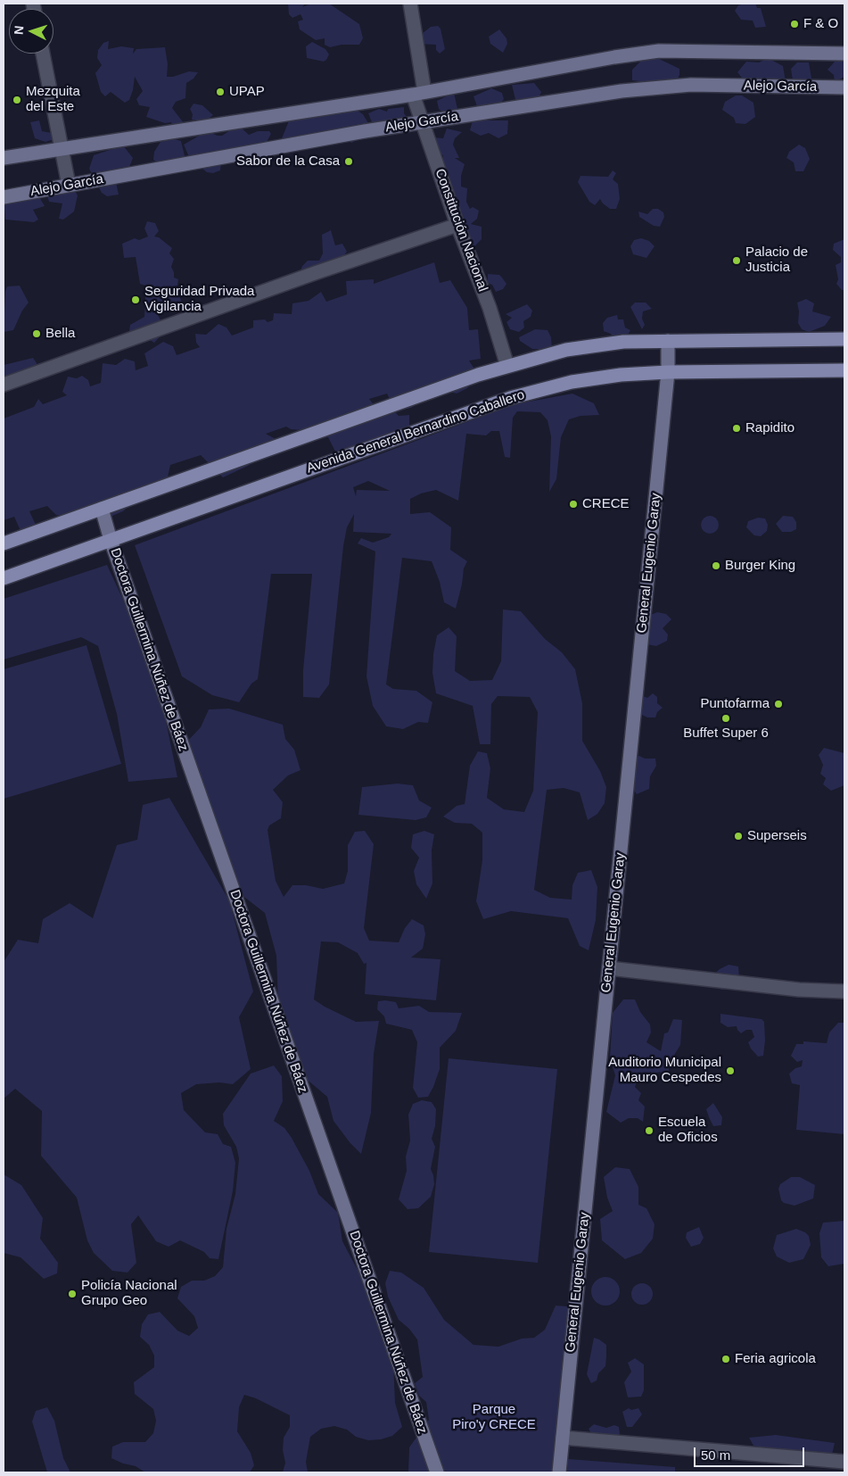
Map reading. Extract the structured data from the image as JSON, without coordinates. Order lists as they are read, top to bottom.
{
  "streets": {
    "main road": ["Avenida General Bernardino Caballero"],
    "street": [
      "Alejo García",
      "Constitución Nacional",
      "General Eugenio Garay",
      "Doctora Guillermina Núñez de Báez"
    ]
  },
  "crossings": [
    ["Alejo García", "Constitución Nacional"],
    ["Avenida General Bernardino Caballero", "General Eugenio Garay"],
    ["Avenida General Bernardino Caballero", "Doctora Guillermina Núñez de Báez"]
  ],
  "parks": ["Parque Piro'y CRECE"],
  "places": [
    "F & O",
    "UPAP",
    "Mezquita del Este",
    "Sabor de la Casa",
    "Palacio de Justicia",
    "Seguridad Privada Vigilancia",
    "Bella",
    "Rapidito",
    "CRECE",
    "Burger King",
    "Puntofarma",
    "Buffet Super 6",
    "Superseis",
    "Auditorio Municipal Mauro Cespedes",
    "Escuela de Oficios",
    "Policía Nacional Grupo Geo",
    "Feria agricola"
  ],
  "scale_bar": "50 m",
  "north": "left"
}
